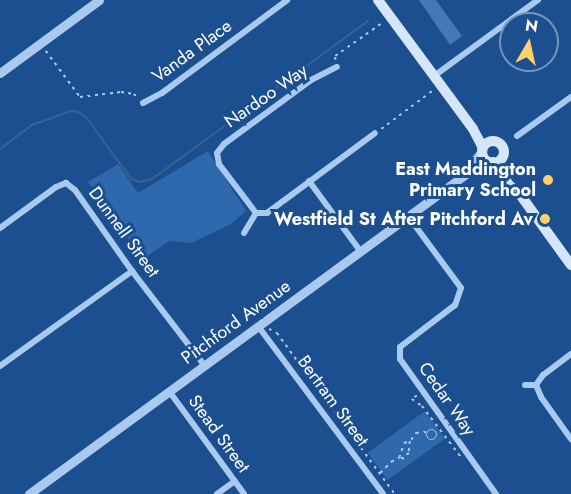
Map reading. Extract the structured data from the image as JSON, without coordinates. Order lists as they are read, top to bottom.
{
  "streets": {
    "street": [
      "Vanda Place",
      "Nardoo Way",
      "Dunnell Street",
      "Pitchford Avenue",
      "Cedar Way",
      "Bertram Street",
      "Stead Street"
    ]
  },
  "crossings": [
    ["Dunnell Street", "Pitchford Avenue"],
    ["Pitchford Avenue", "Cedar Way"],
    ["Pitchford Avenue", "Bertram Street"],
    ["Pitchford Avenue", "Stead Street"]
  ],
  "places": ["East Maddington Primary School", "Westfield St After Pitchford Av"],
  "north": "top"
}
